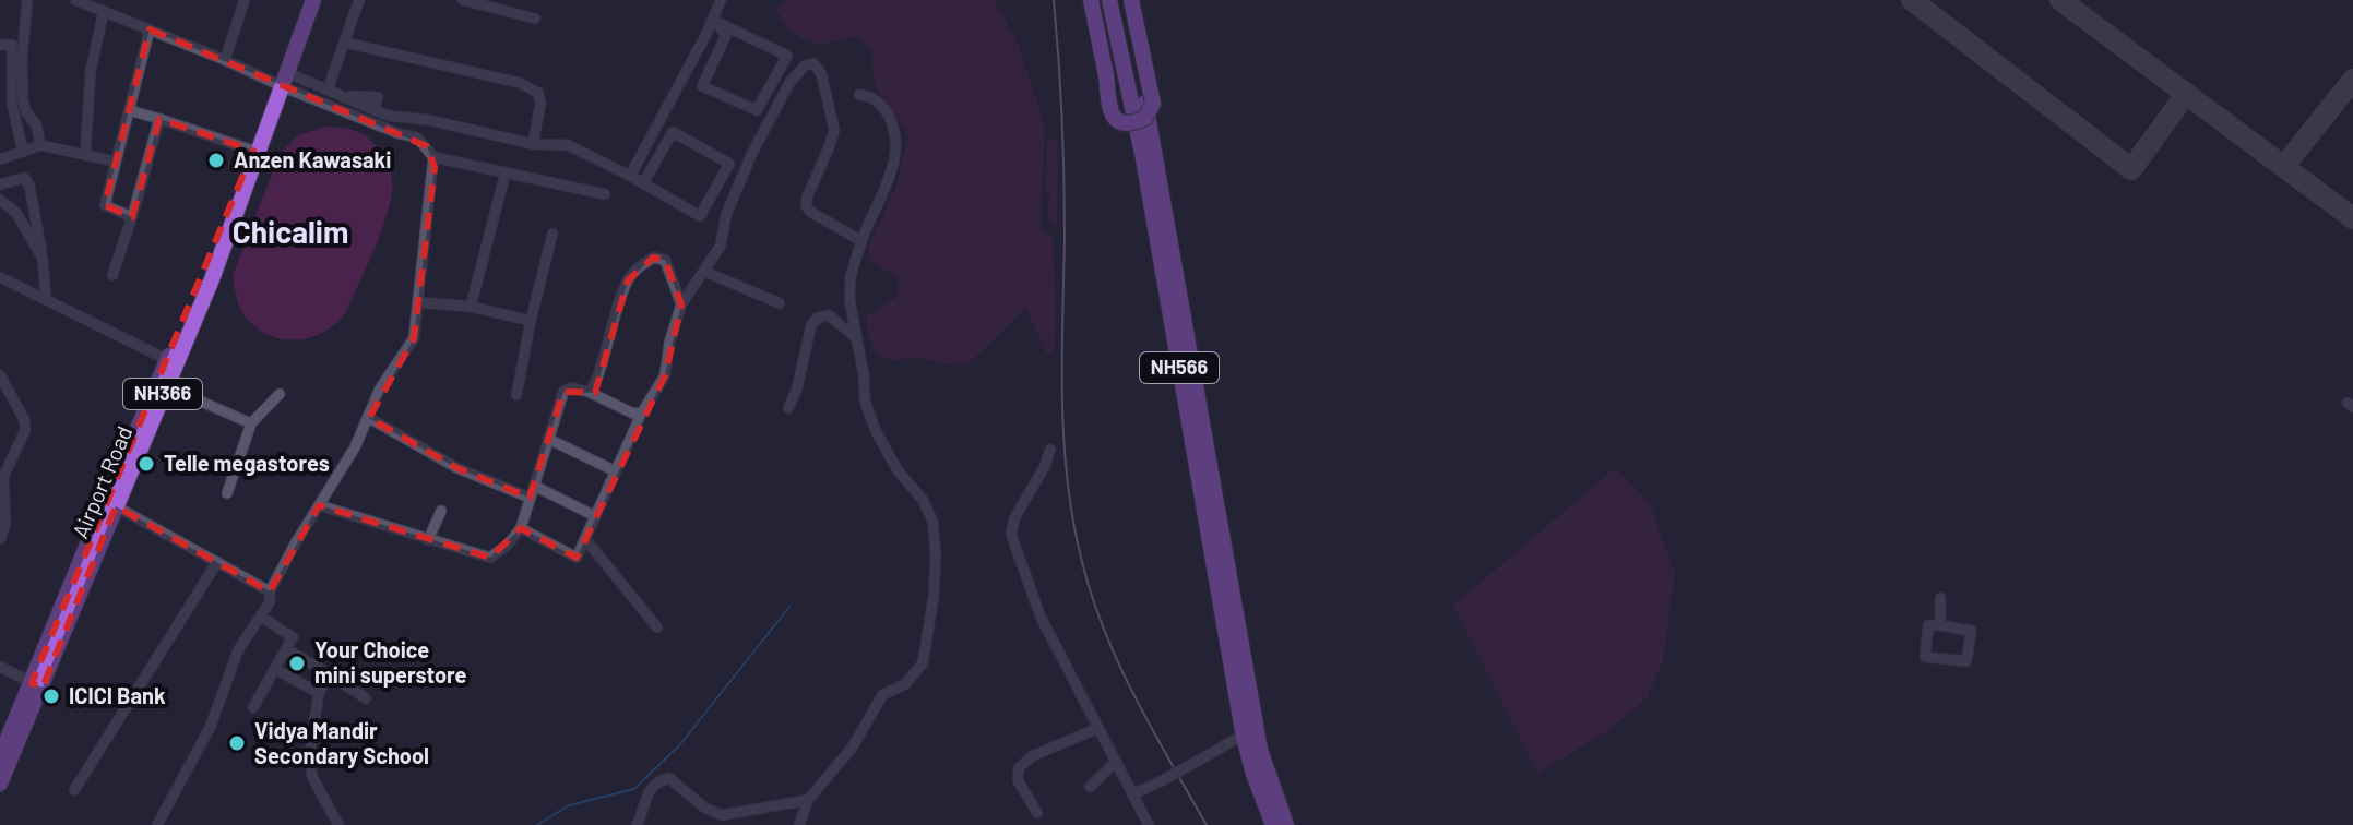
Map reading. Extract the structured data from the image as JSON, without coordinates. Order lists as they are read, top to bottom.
{
  "streets": {
    "highway": ["NH566", "NH366", "Airport Road"]
  },
  "districts": ["Chicalim"],
  "places": [
    "Anzen Kawasaki",
    "Telle megastores",
    "Your Choice mini superstore",
    "ICICI Bank",
    "Vidya Mandir Secondary School"
  ]
}
